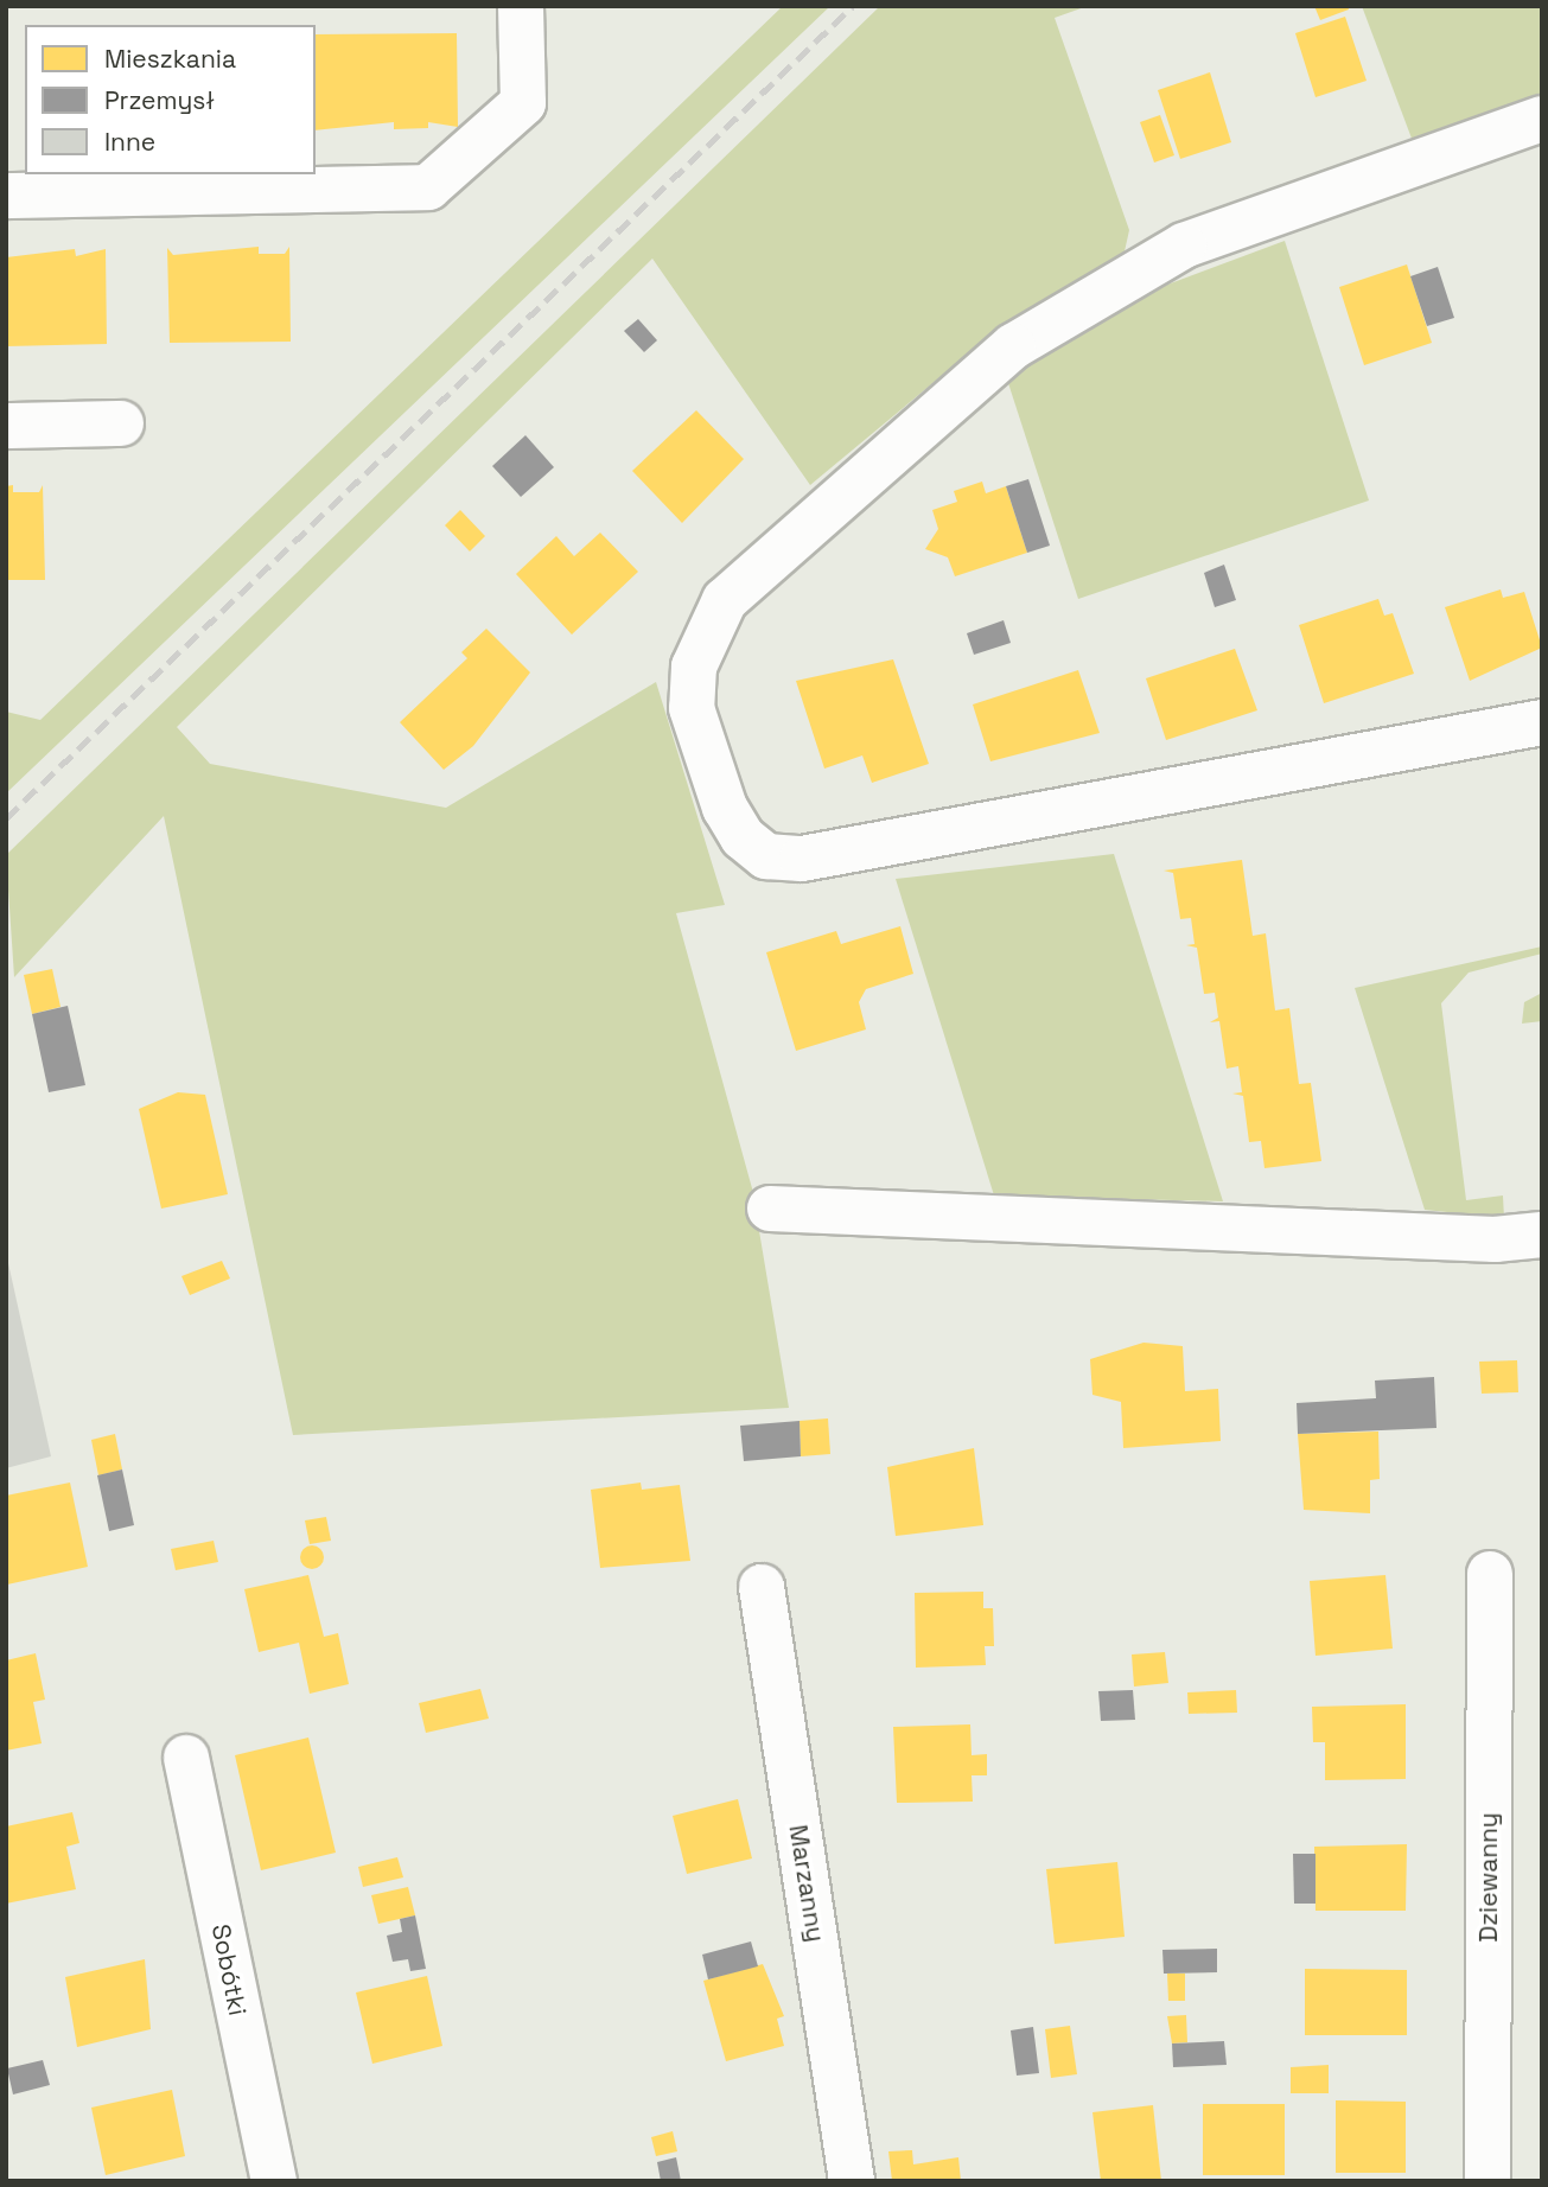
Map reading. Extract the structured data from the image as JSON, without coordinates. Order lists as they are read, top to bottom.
{
  "streets": {
    "street": ["Dziewanny", "Marzanny", "Sobótki"]
  },
  "legend": ["Mieszkania", "Przemysł", "Inne"]
}
